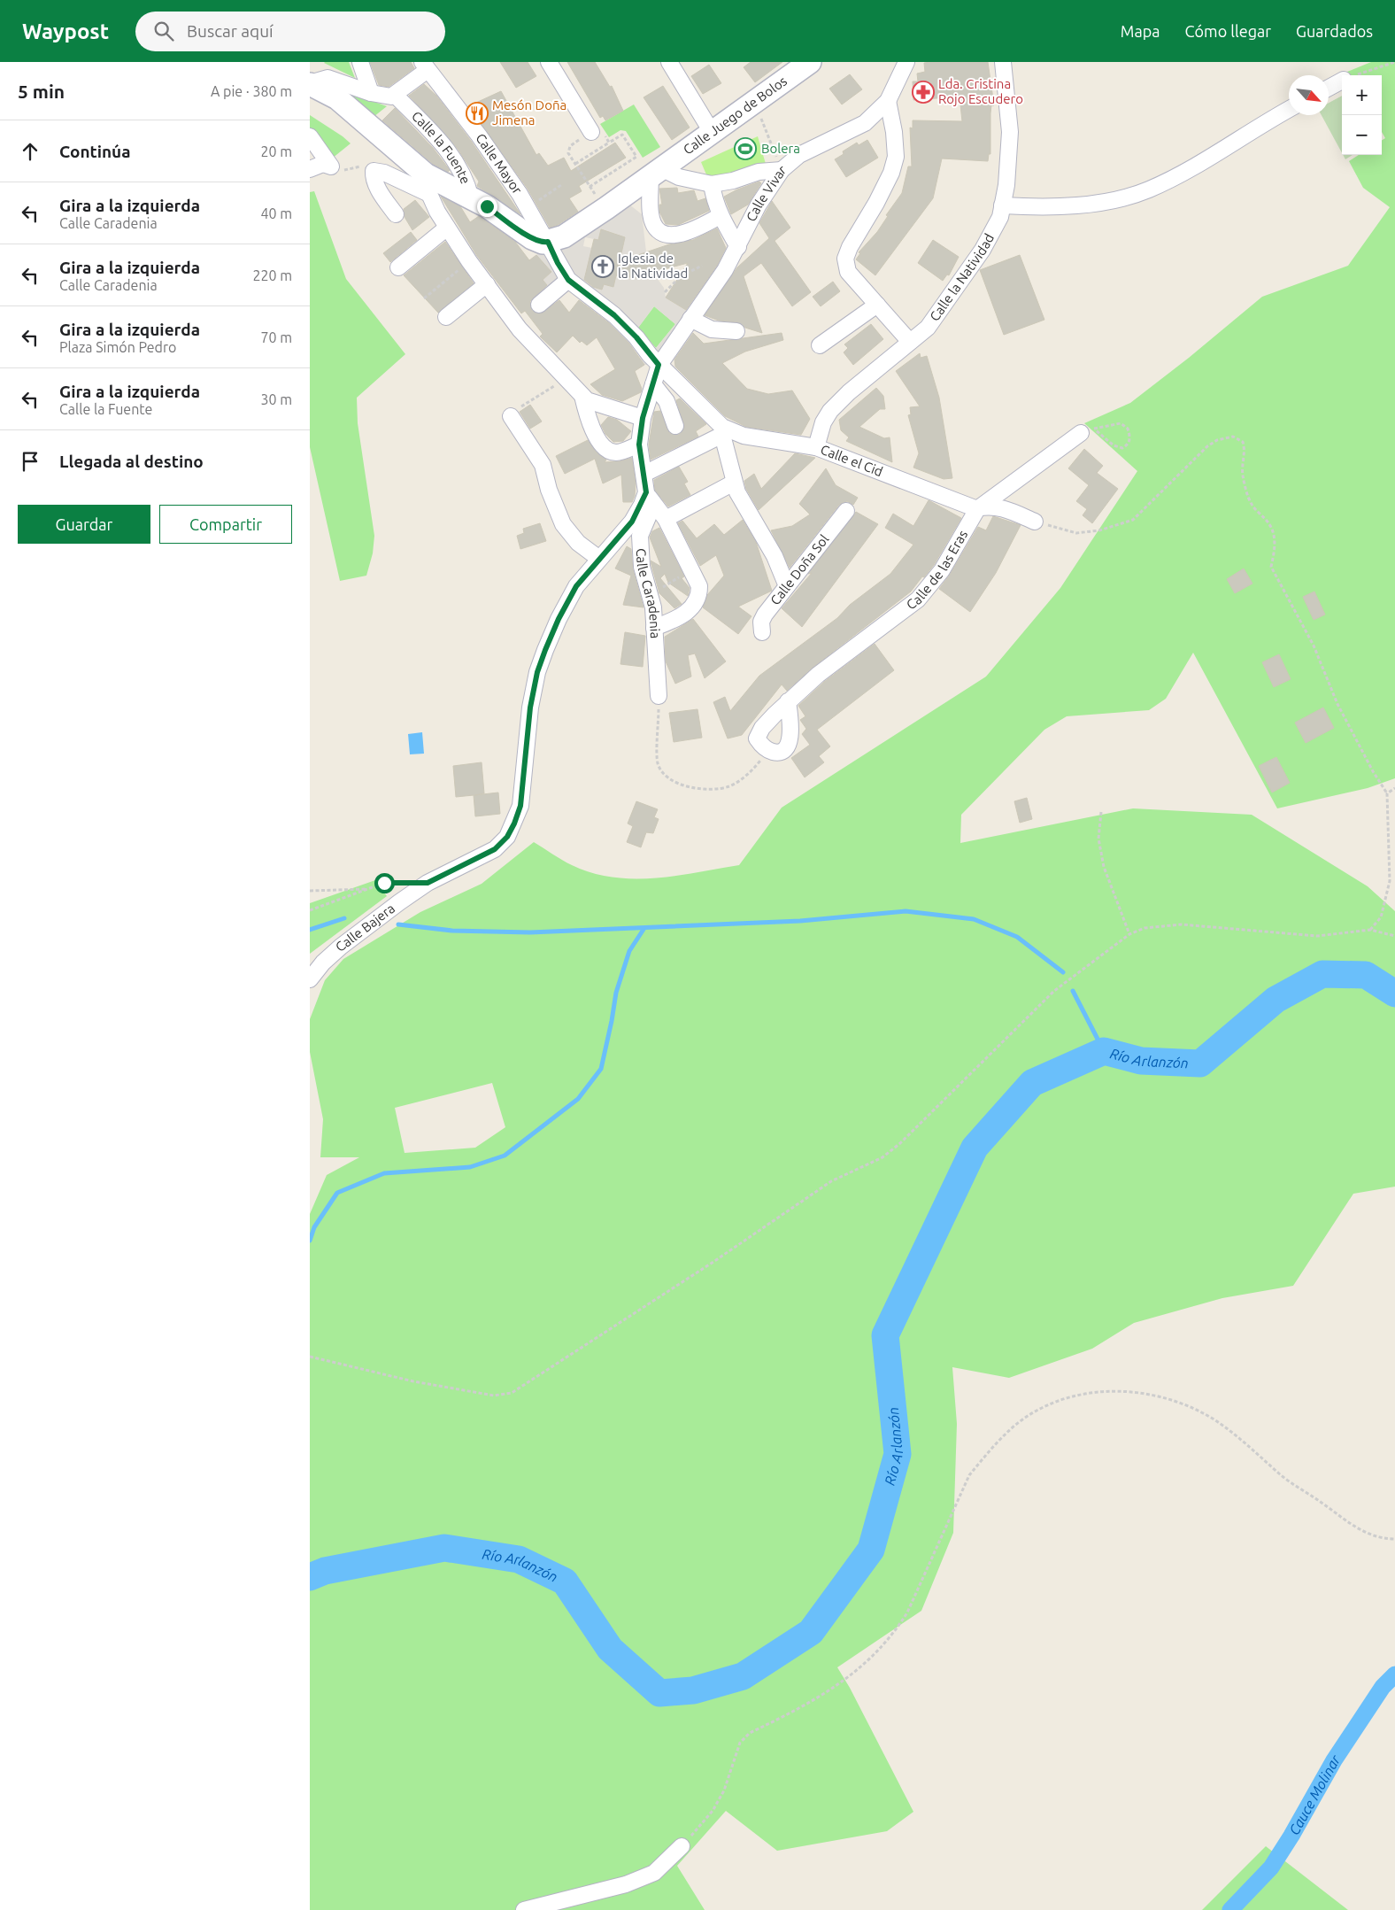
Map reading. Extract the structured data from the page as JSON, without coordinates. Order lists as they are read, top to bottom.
{
  "streets": {
    "street": [
      "Calle Juego de Bolos",
      "Calle la Fuente",
      "Calle Mayor",
      "Calle Vivar",
      "Calle la Natividad",
      "Calle el Cid",
      "Calle de las Eras",
      "Calle Doña Sol",
      "Calle Caradenia",
      "Calle Bajera"
    ]
  },
  "crossings": [
    ["Calle Juego de Bolos", "Calle la Fuente"],
    ["Calle Juego de Bolos", "Calle Mayor"],
    ["Calle la Fuente", "Calle Mayor"],
    ["Calle Mayor", "Calle el Cid"],
    ["Calle Vivar", "Calle el Cid"],
    ["Calle Vivar", "Calle Caradenia"],
    ["Calle la Natividad", "Calle el Cid"],
    ["Calle el Cid", "Calle de las Eras"],
    ["Calle el Cid", "Calle Caradenia"],
    ["Calle Caradenia", "Calle Bajera"]
  ],
  "water": ["Río Arlanzón", "Cauce Molinar"],
  "places": {
    "pharmacy": ["Lda. Cristina Rojo Escudero"],
    "restaurant": ["Mesón Doña Jimena"],
    "sports": ["Bolera"],
    "church": ["Iglesia de la Natividad"]
  },
  "north": "bottom right",
  "page": {
    "header": "Waypost",
    "search": "Buscar aquí",
    "nav": ["Mapa", "Cómo llegar", "Guardados"],
    "heading": ["5 min", "A pie · 380 m"],
    "map_buttons": ["+", "−"],
    "list": [
      ["Continúa", "20 m"],
      ["Gira a la izquierda", "Calle Caradenia", "40 m"],
      ["Gira a la izquierda", "Calle Caradenia", "220 m"],
      ["Gira a la izquierda", "Plaza Simón Pedro", "70 m"],
      ["Gira a la izquierda", "Calle la Fuente", "30 m"],
      "Llegada al destino"
    ],
    "buttons": ["Guardar", "Compartir"]
  }
}
